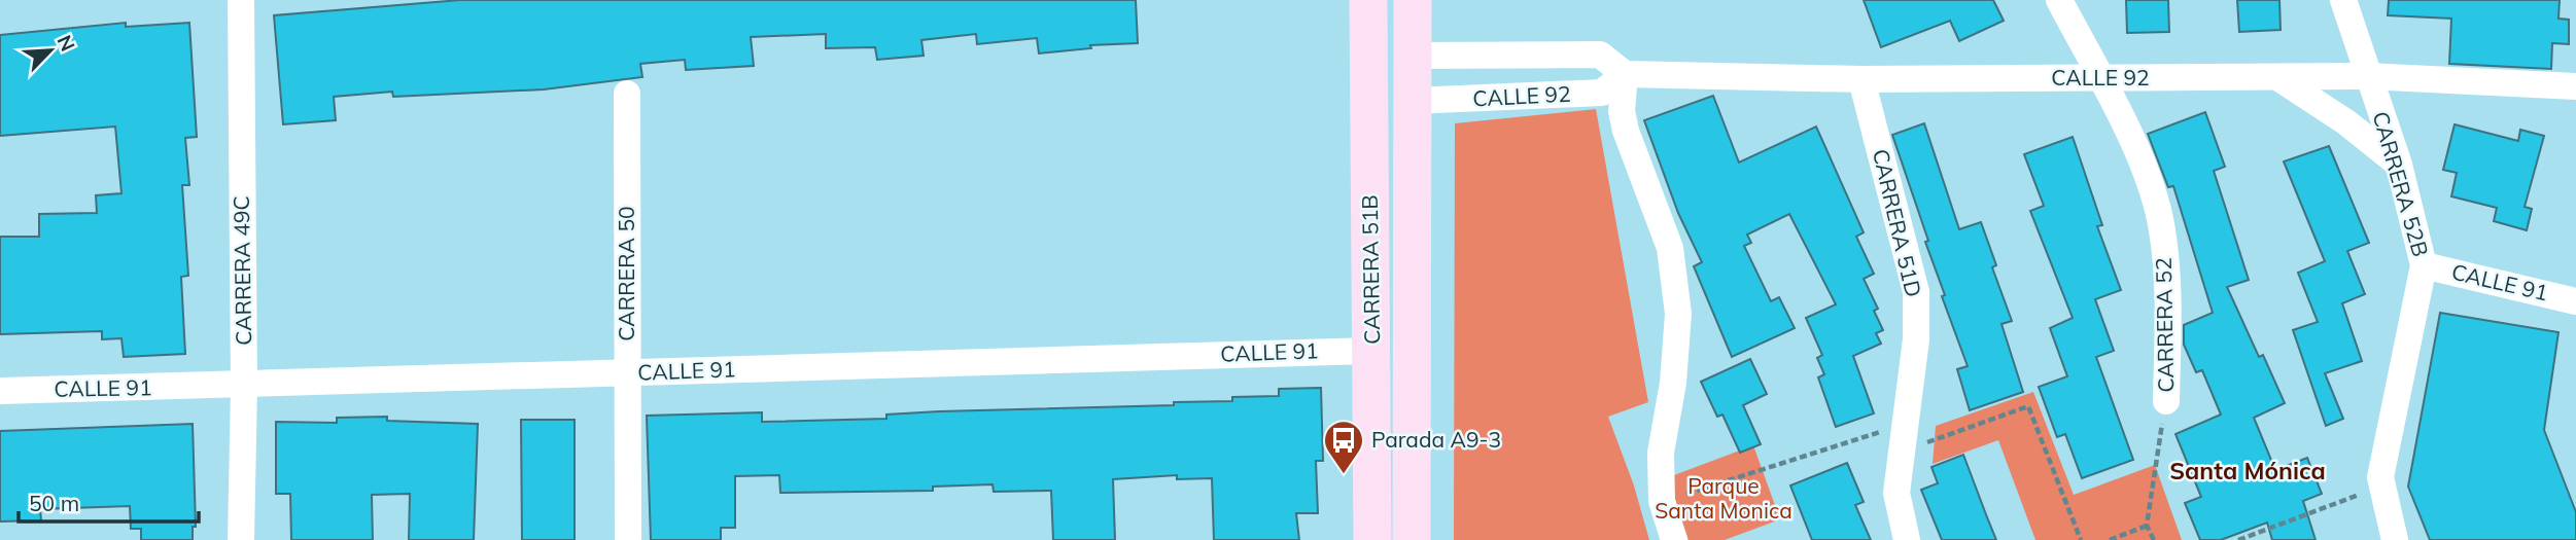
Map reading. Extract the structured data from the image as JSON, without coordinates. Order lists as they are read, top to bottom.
{
  "streets": {
    "main road": ["CARRERA 51B"],
    "street": [
      "CALLE 92",
      "CARRERA 52B",
      "CARRERA 51D",
      "CARRERA 49C",
      "CARRERA 50",
      "CALLE 91",
      "CARRERA 52"
    ]
  },
  "crossings": [
    ["CALLE 92", "CARRERA 52B"],
    ["CALLE 92", "CARRERA 51D"],
    ["CALLE 92", "CARRERA 51B"],
    ["CALLE 92", "CARRERA 52"],
    ["CARRERA 52B", "CALLE 91"],
    ["CARRERA 51B", "CALLE 91"],
    ["CARRERA 49C", "CALLE 91"],
    ["CARRERA 50", "CALLE 91"]
  ],
  "districts": ["Santa Mónica"],
  "parks": ["Parque Santa Monica"],
  "places": {
    "bus stop": ["Parada A9-3"]
  },
  "scale_bar": "50 m",
  "north": "top right"
}
